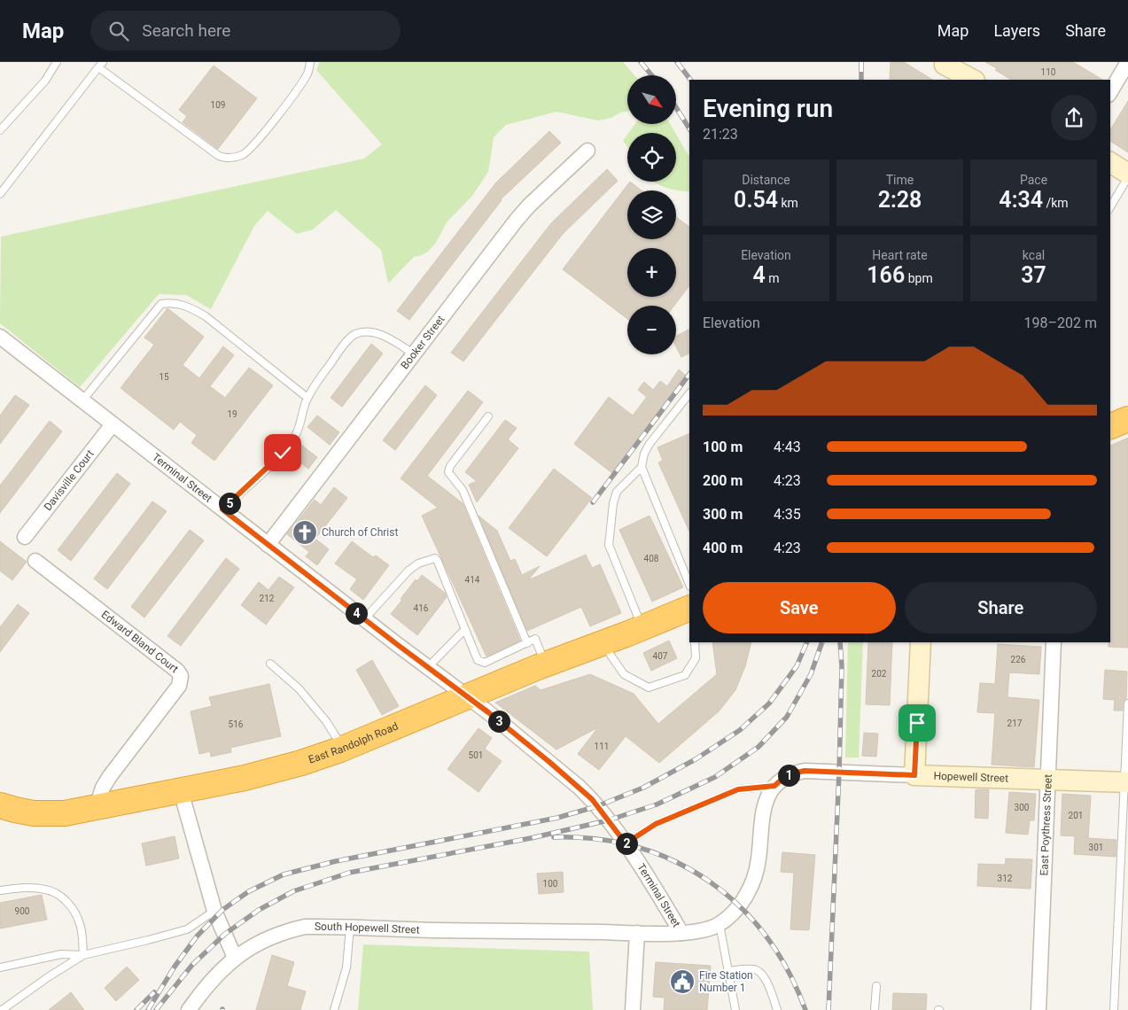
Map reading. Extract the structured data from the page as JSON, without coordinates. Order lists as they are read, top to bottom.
{
  "streets": {
    "highway": ["East Randolph Road"],
    "street": [
      "Booker Street",
      "Terminal Street",
      "Davisville Court",
      "Edward Bland Court",
      "Hopewell Street",
      "East Poythress Street",
      "South Hopewell Street"
    ]
  },
  "crossings": [
    ["Booker Street", "Terminal Street"],
    ["Terminal Street", "Davisville Court"],
    ["Terminal Street", "East Randolph Road"],
    ["Terminal Street", "South Hopewell Street"],
    ["Edward Bland Court", "East Randolph Road"],
    ["Hopewell Street", "East Poythress Street"]
  ],
  "places": {
    "church": ["Church of Christ"],
    "public building": ["Fire Station Number 1"]
  },
  "house_numbers": [
    "110",
    "109",
    "15",
    "19",
    "408",
    "414",
    "212",
    "416",
    "407",
    "226",
    "202",
    "217",
    "516",
    "111",
    "501",
    "300",
    "201",
    "301",
    "312",
    "100",
    "900"
  ],
  "north": "bottom right",
  "page": {
    "header": "Map",
    "search": "Search here",
    "nav": ["Map", "Layers", "Share"],
    "map_buttons": ["+", "−"],
    "heading": ["Evening run", "21:23"],
    "stats": [
      ["Distance", "0.54 km"],
      ["Time", "2:28"],
      ["Pace", "4:34 /km"],
      ["Elevation", "4 m"],
      ["Heart rate", "166 bpm"],
      ["kcal", "37"]
    ],
    "chart": ["Elevation", "198–202 m"],
    "list": [
      {
        "name": "100 m",
        "note": "4:43"
      },
      {
        "name": "200 m",
        "note": "4:23"
      },
      {
        "name": "300 m",
        "note": "4:35"
      },
      {
        "name": "400 m",
        "note": "4:23"
      }
    ],
    "pins": [
      "5",
      "4",
      "3",
      "1",
      "2"
    ],
    "buttons": ["Save", "Share"]
  }
}
